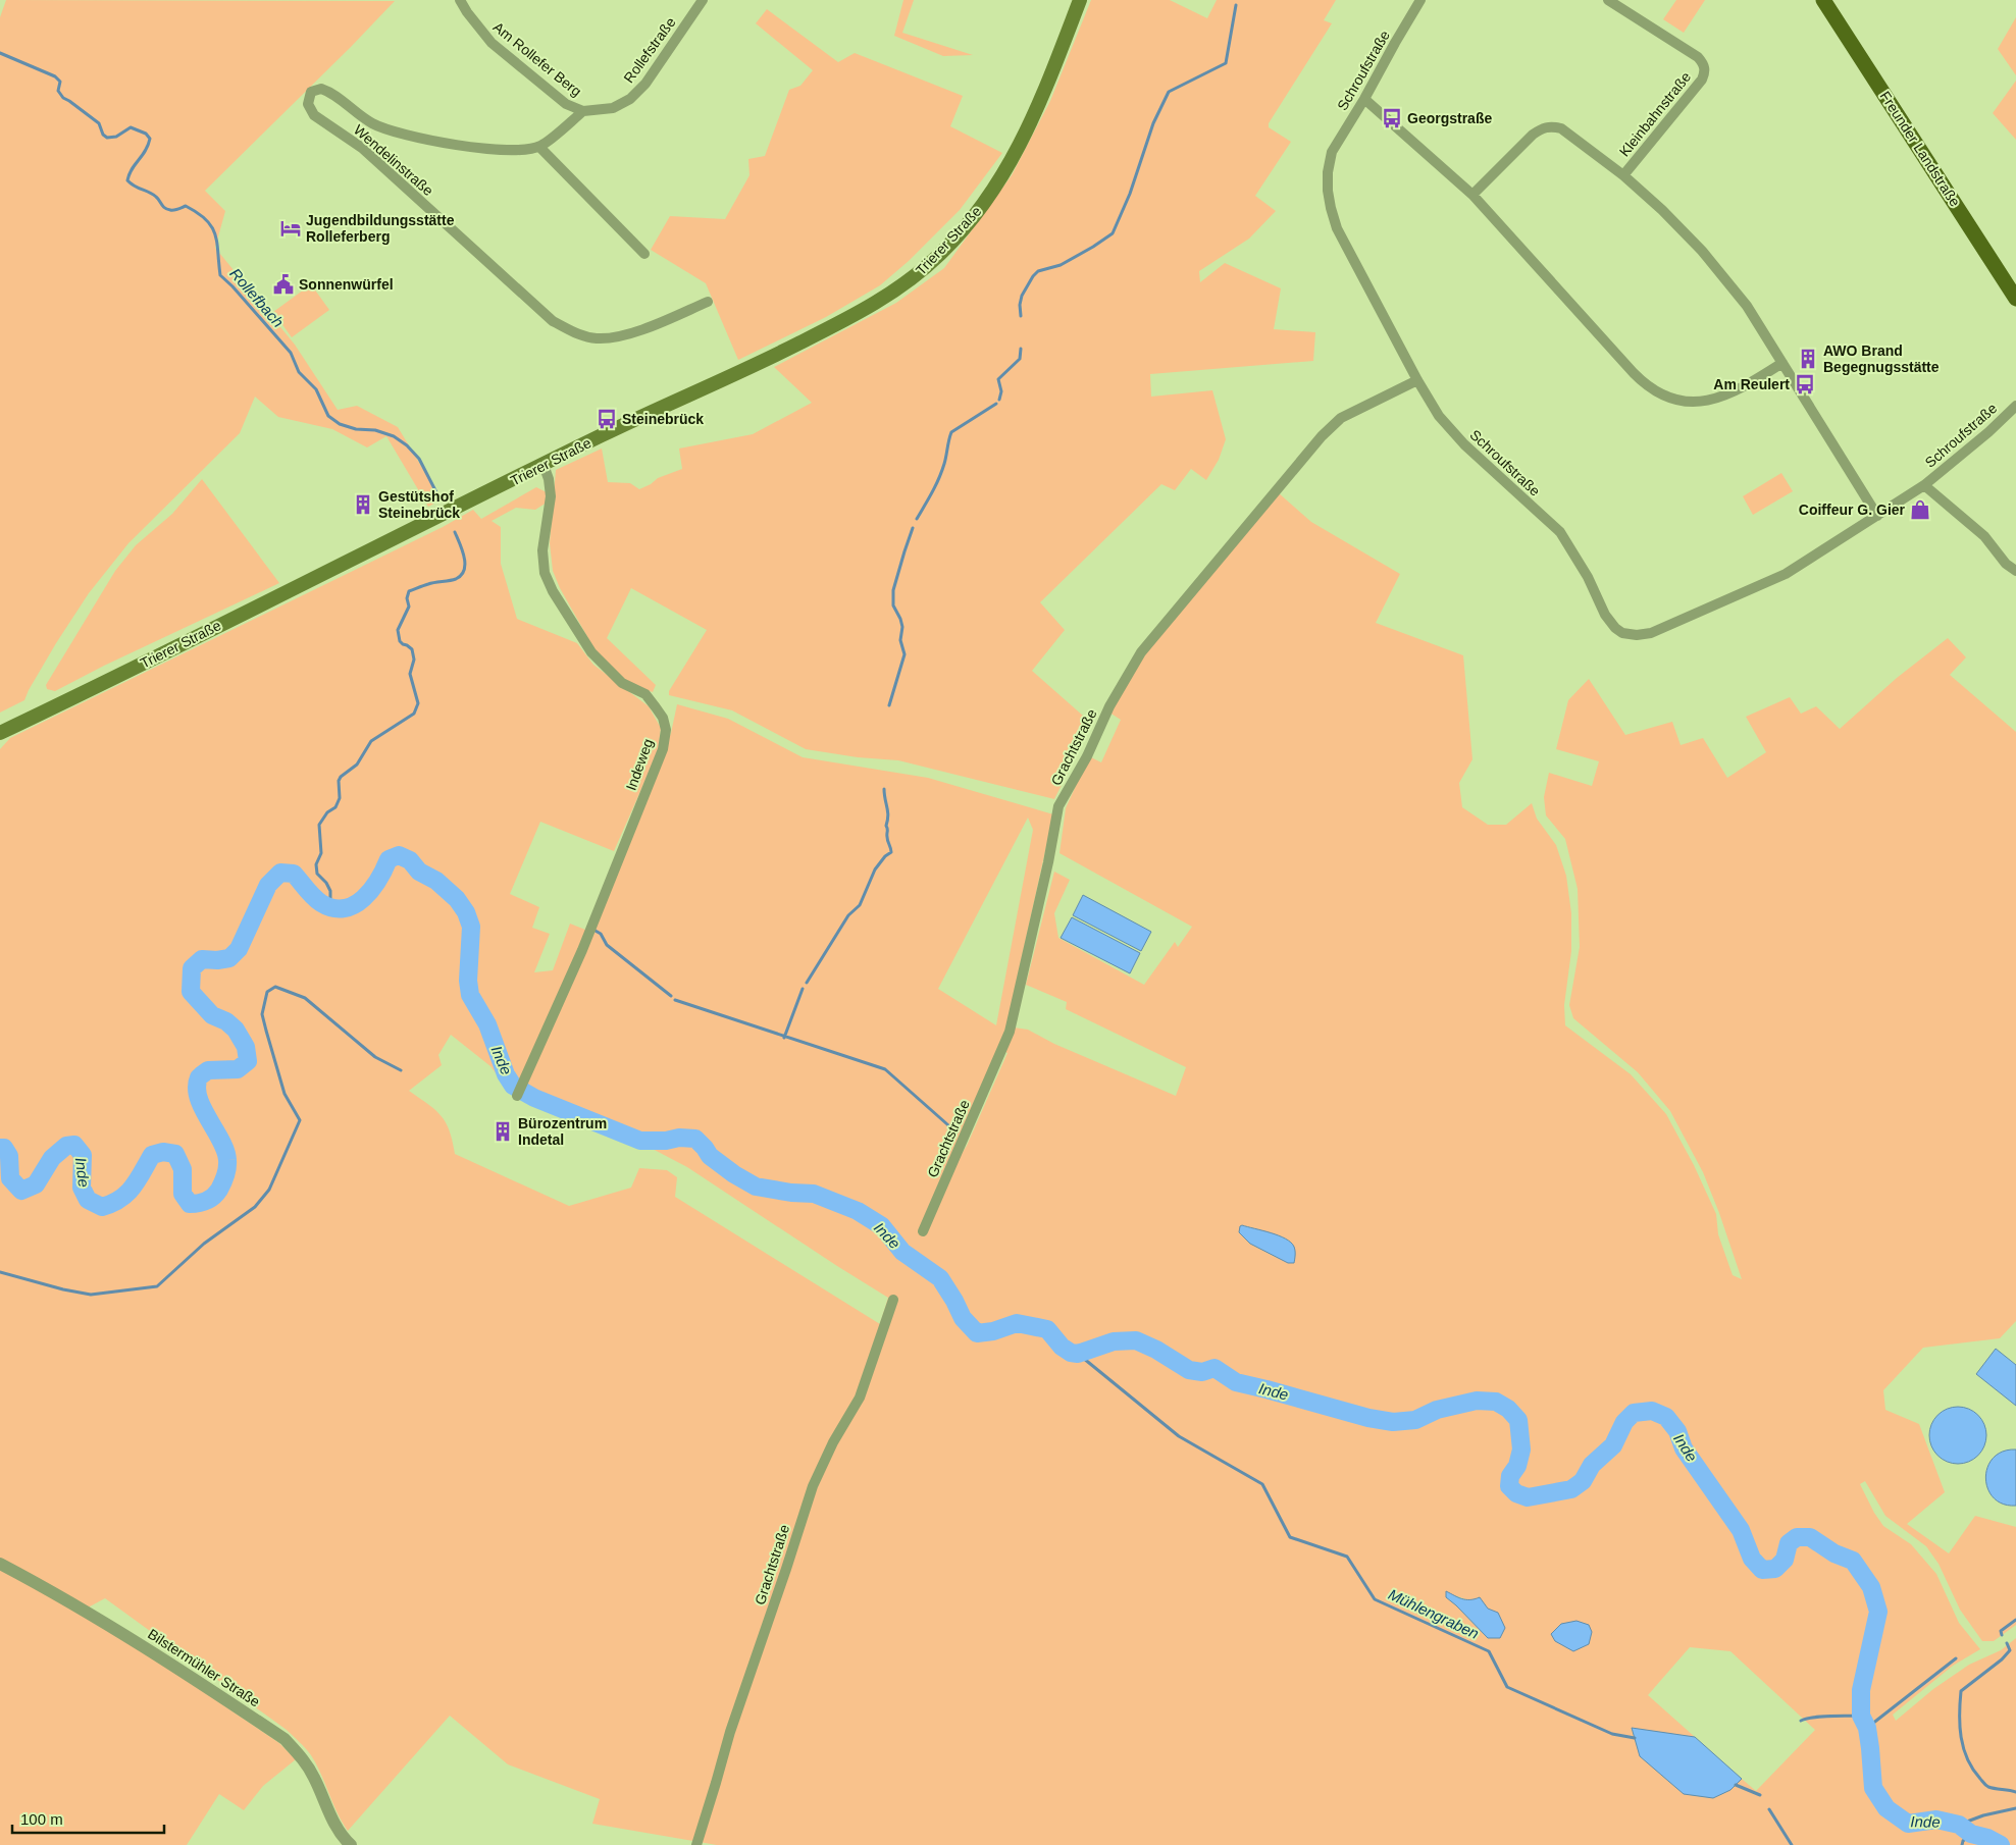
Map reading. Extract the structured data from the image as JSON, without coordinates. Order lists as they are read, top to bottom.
{
  "streets": {
    "main road": ["Freunder Landstraße", "Trierer Straße"],
    "street": [
      "Rollefstraße",
      "Am Rollefer Berg",
      "Schroufstraße",
      "Kleinbahnstraße",
      "Wendelinstraße",
      "Grachtstraße",
      "Indeweg",
      "Bilstermühler Straße"
    ]
  },
  "crossings": [
    ["Rollefstraße", "Am Rollefer Berg"],
    ["Schroufstraße", "Grachtstraße"],
    ["Trierer Straße", "Indeweg"]
  ],
  "water": ["Rollefbach", "Inde", "Mühlengraben"],
  "places": {
    "bus stop": ["Georgstraße", "Am Reulert", "Steinebrück"],
    "hotel": ["Jugendbildungsstätte Rolleferberg"],
    "public building": ["Sonnenwürfel"],
    "building": ["AWO Brand Begegnugsstätte", "Gestütshof Steinebrück", "Bürozentrum Indetal"],
    "shop": ["Coiffeur G. Gier"]
  },
  "scale_bar": "100 m"
}
